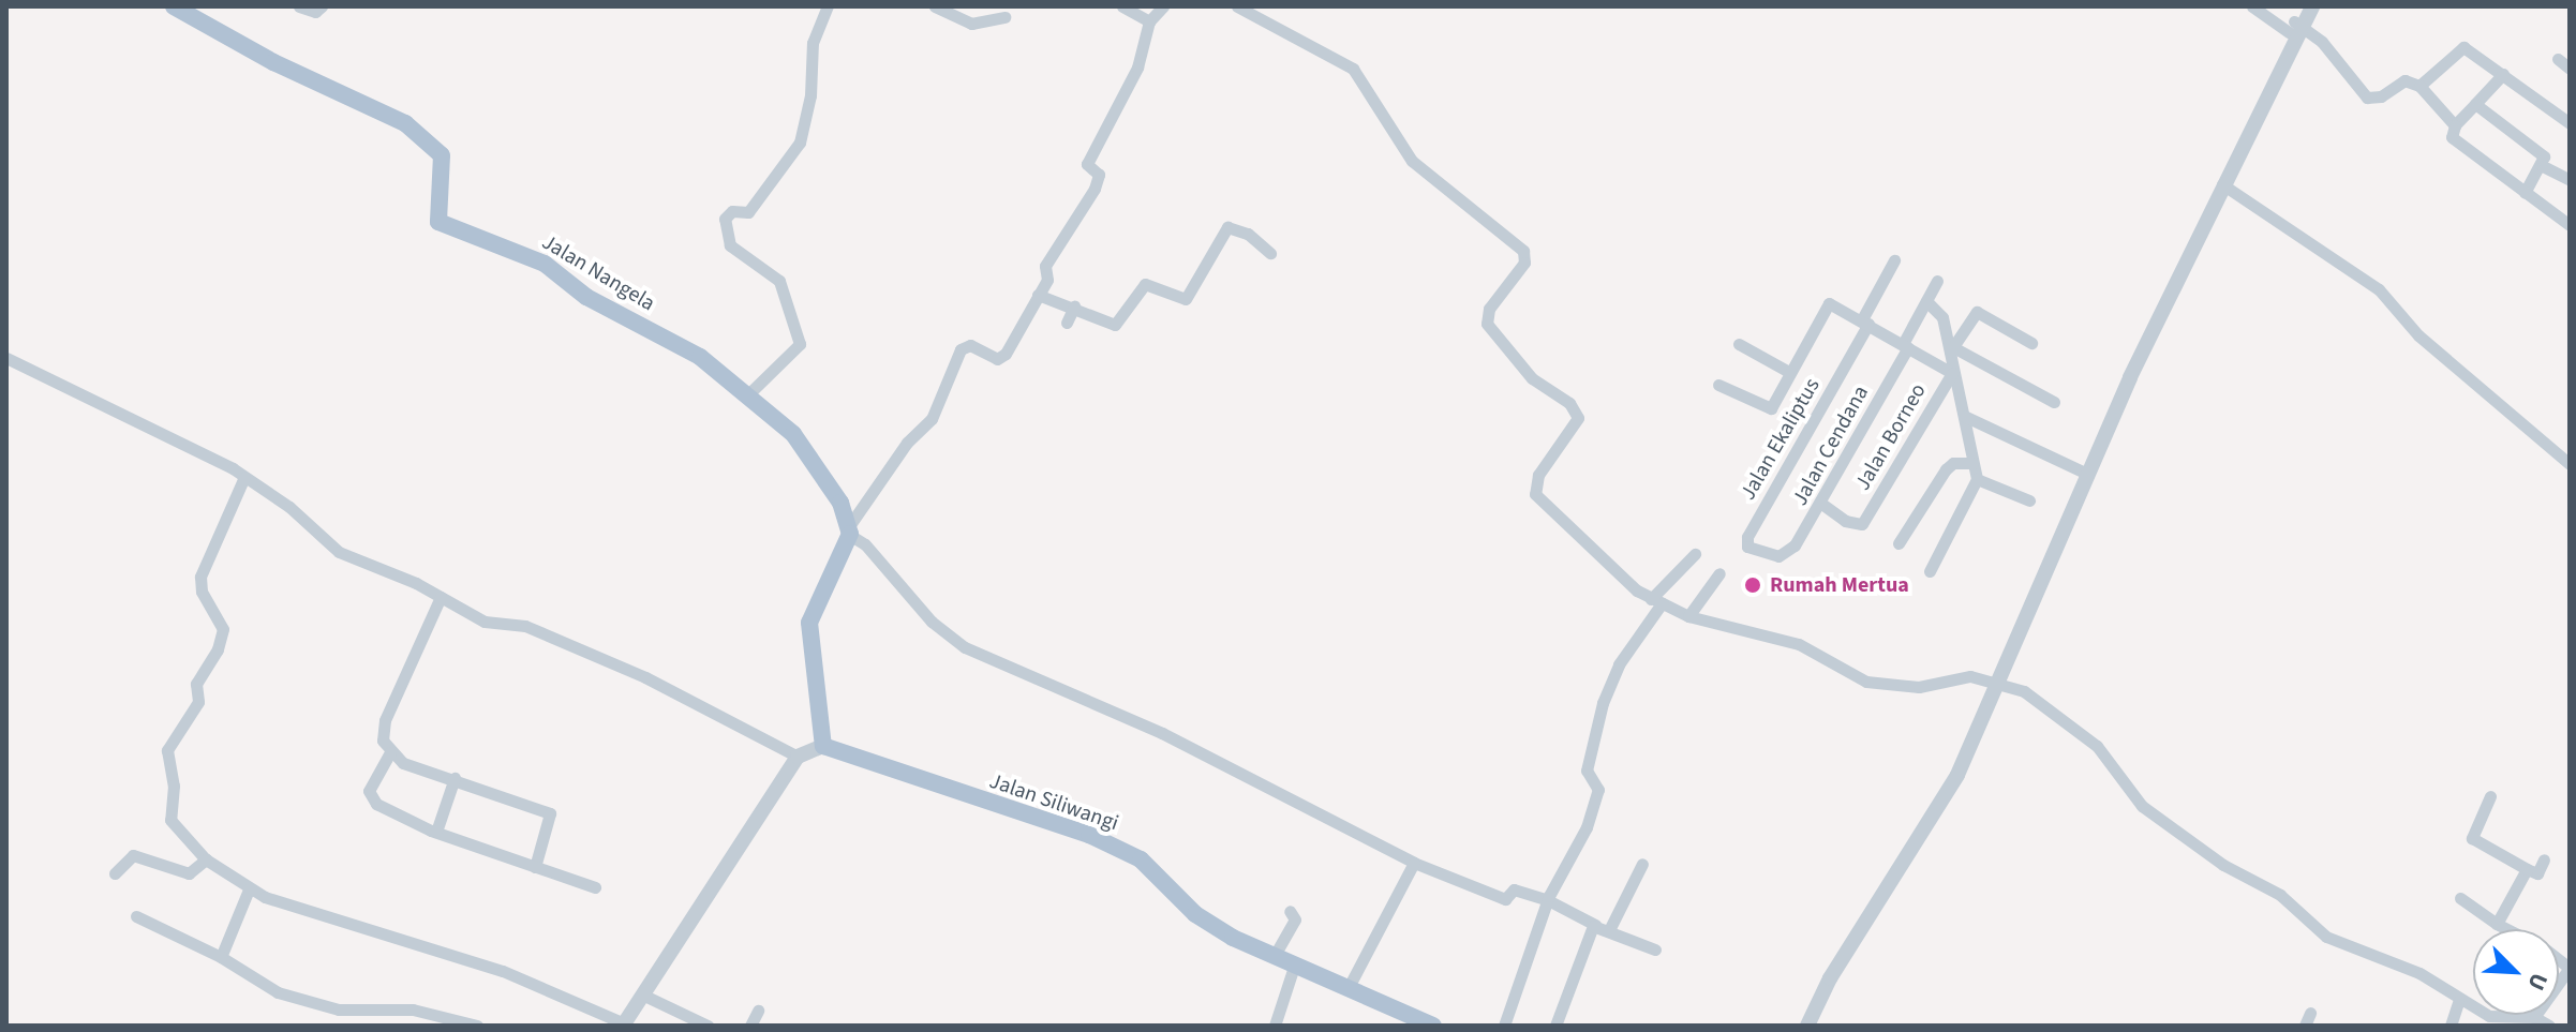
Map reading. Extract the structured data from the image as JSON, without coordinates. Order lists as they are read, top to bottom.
{
  "streets": {
    "main road": ["Jalan Nangela", "Jalan Siliwangi"],
    "street": ["Jalan Borneo", "Jalan Ekaliptus", "Jalan Cendana"]
  },
  "crossings": [
    ["Jalan Borneo", "Jalan Cendana"],
    ["Jalan Ekaliptus", "Jalan Cendana"]
  ],
  "places": ["Rumah Mertua"],
  "north": "bottom right"
}
